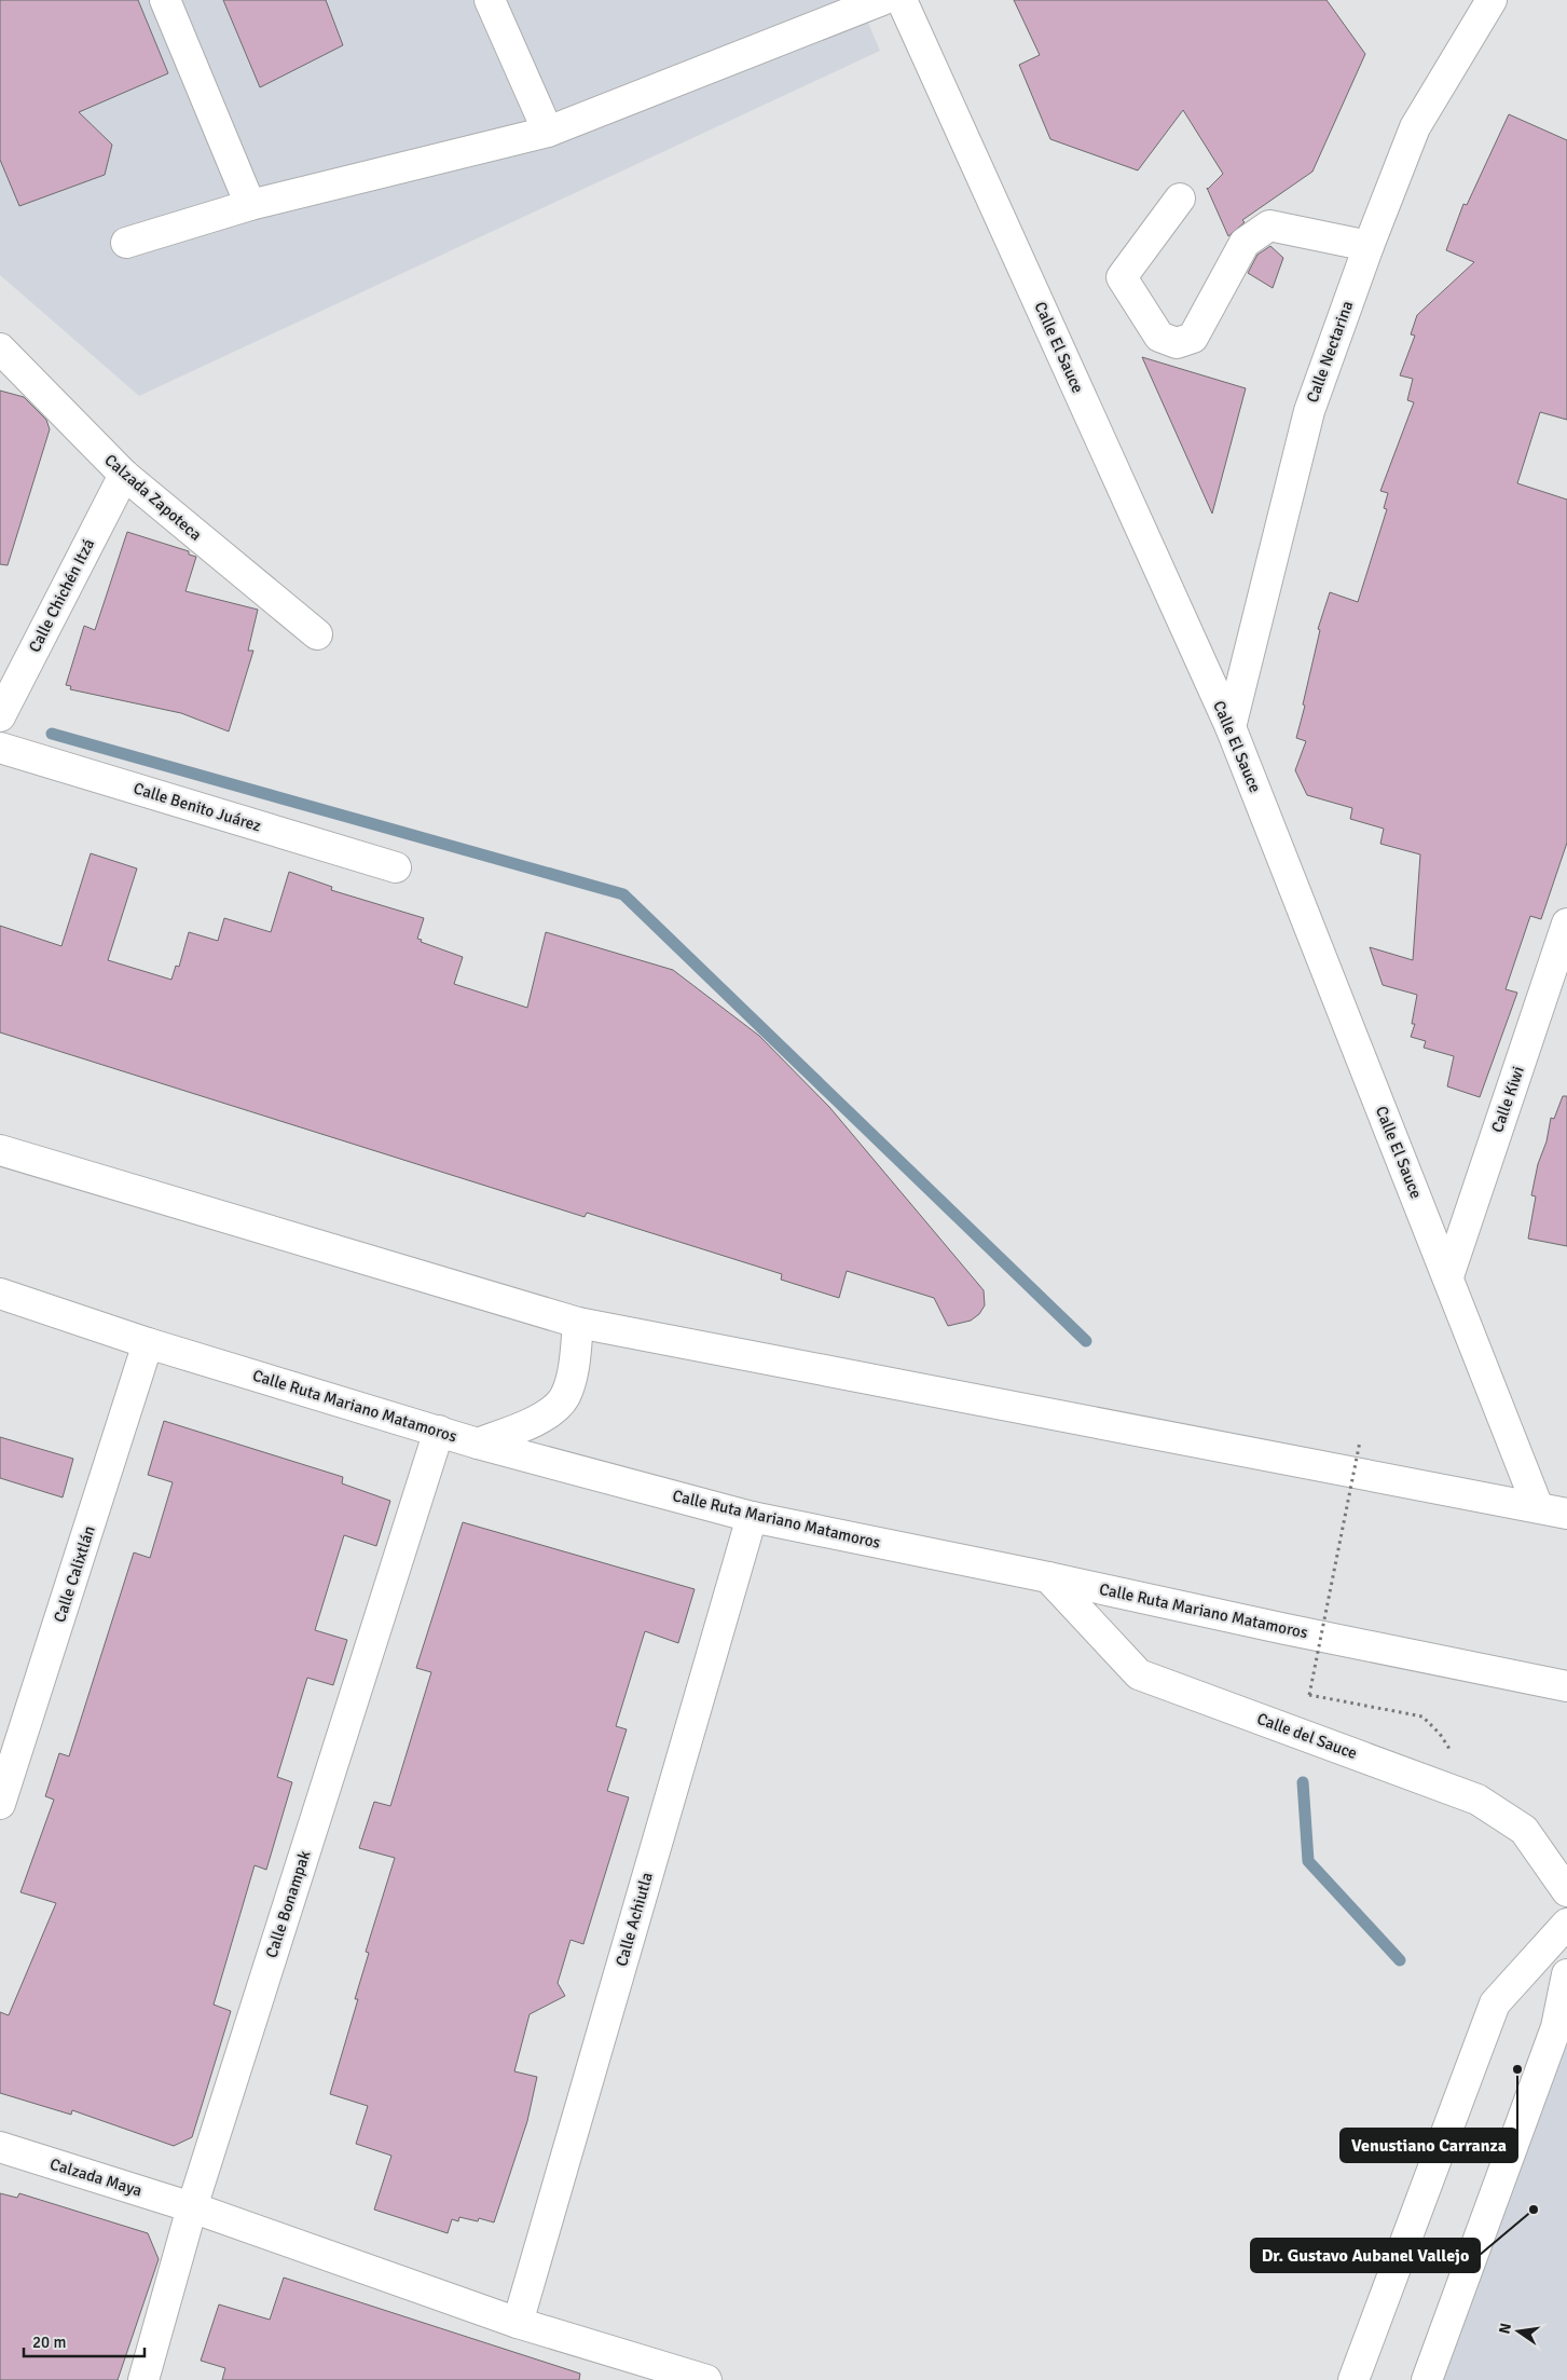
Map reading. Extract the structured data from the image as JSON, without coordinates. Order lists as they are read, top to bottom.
{
  "streets": {
    "street": [
      "Calle El Sauce",
      "Calle Nectarina",
      "Calzada Zapoteca",
      "Calle Chichén Itzá",
      "Calle Benito Juárez",
      "Calle Kiwi",
      "Calle Ruta Mariano Matamoros",
      "Calle Calixtlán",
      "Calle del Sauce",
      "Calle Bonampak",
      "Calle Achiutla",
      "Calzada Maya"
    ]
  },
  "crossings": [
    ["Calle El Sauce", "Calle Nectarina"],
    ["Calle El Sauce", "Calle Kiwi"],
    ["Calzada Zapoteca", "Calle Chichén Itzá"],
    ["Calle Ruta Mariano Matamoros", "Calle Calixtlán"],
    ["Calle Ruta Mariano Matamoros", "Calle del Sauce"],
    ["Calle Ruta Mariano Matamoros", "Calle Bonampak"],
    ["Calle Ruta Mariano Matamoros", "Calle Achiutla"],
    ["Calle Bonampak", "Calzada Maya"],
    ["Calle Achiutla", "Calzada Maya"]
  ],
  "places": ["Venustiano Carranza", "Dr. Gustavo Aubanel Vallejo"],
  "scale_bar": "20 m",
  "north": "left"
}
